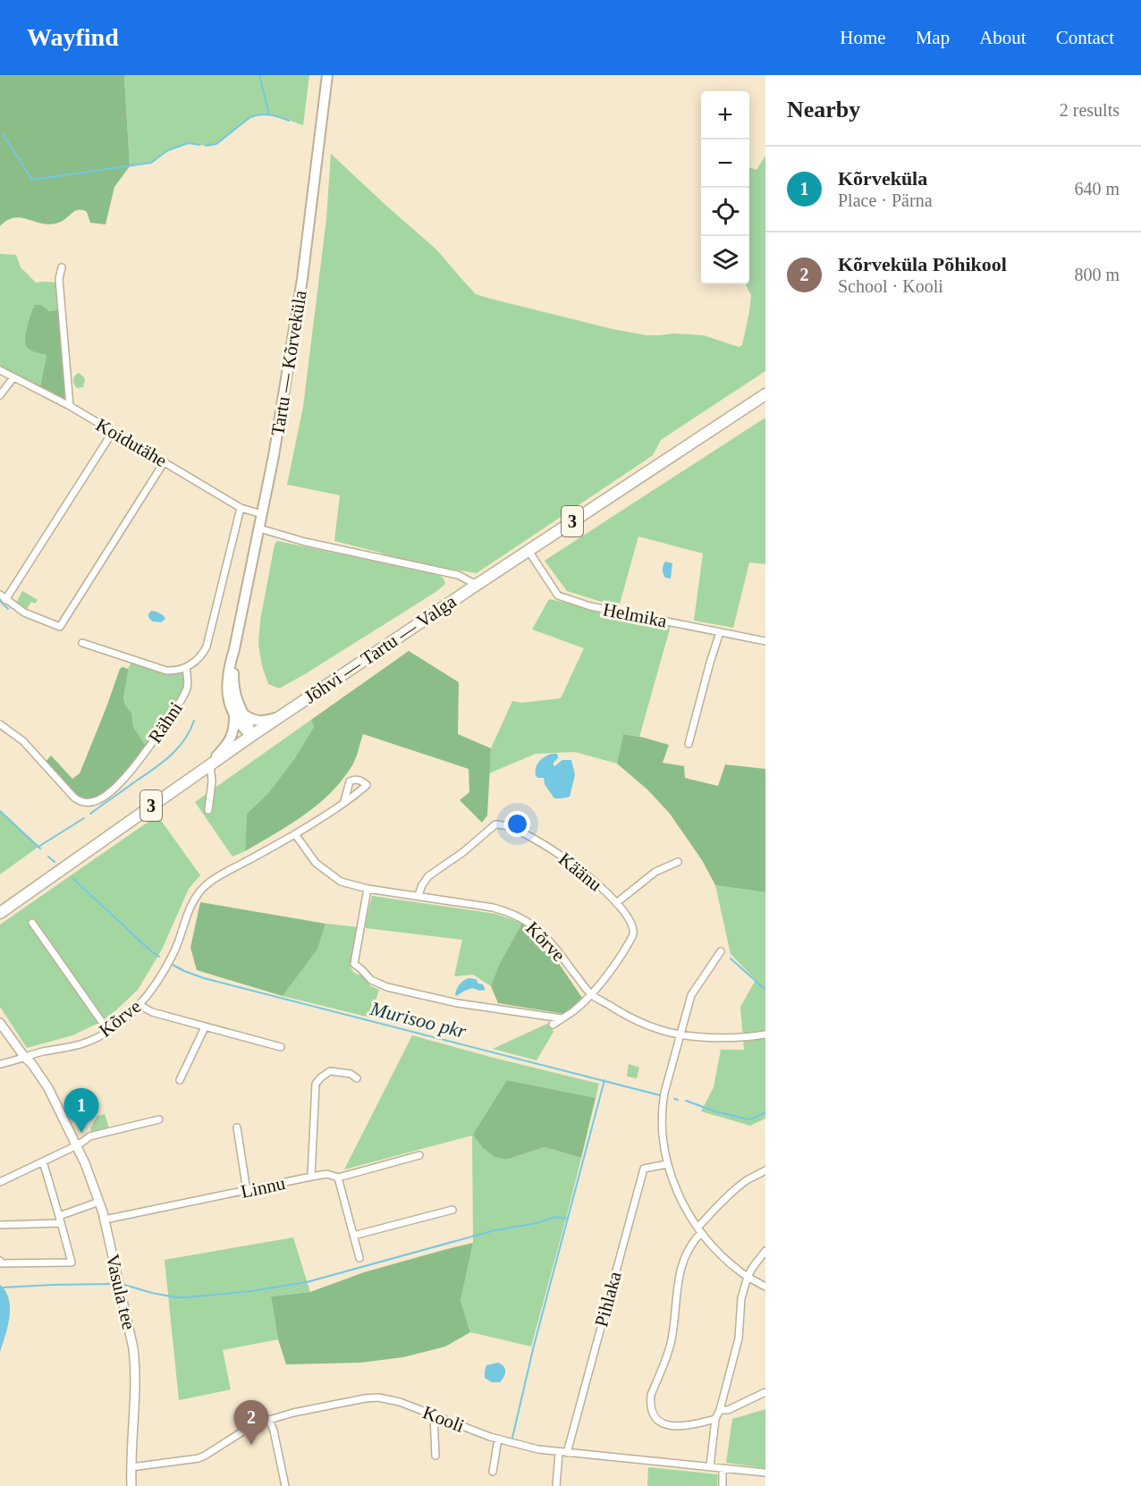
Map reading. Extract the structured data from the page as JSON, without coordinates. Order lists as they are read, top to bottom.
{
  "streets": {
    "highway": ["3", "Jõhvi — Tartu — Valga"],
    "main road": ["Tartu — Kõrveküla"],
    "street": [
      "Koidutähe",
      "Helmika",
      "Rähni",
      "Käänu",
      "Kõrve",
      "Linnu",
      "Vasula tee",
      "Pihlaka",
      "Kooli"
    ]
  },
  "crossings": [
    ["Tartu — Kõrveküla", "Koidutähe"],
    ["Tartu — Kõrveküla", "Jõhvi — Tartu — Valga"],
    ["Helmika", "Jõhvi — Tartu — Valga"],
    ["Käänu", "Kõrve"],
    ["Kõrve", "Vasula tee"],
    ["Linnu", "Vasula tee"],
    ["Vasula tee", "Kooli"],
    ["Pihlaka", "Kooli"]
  ],
  "water": ["Murisoo pkr"],
  "page": {
    "header": "Wayfind",
    "nav": [
      "Home",
      "Map",
      "About",
      "Contact"
    ],
    "heading": ["Nearby", "2 results"],
    "map_buttons": ["+", "−"],
    "list": [
      {
        "mark": "1",
        "name": "Kõrveküla",
        "note": "Place · Pärna",
        "value": "640 m"
      },
      {
        "mark": "2",
        "name": "Kõrveküla Põhikool",
        "note": "School · Kooli",
        "value": "800 m"
      }
    ],
    "pins": ["1", "2"]
  }
}
